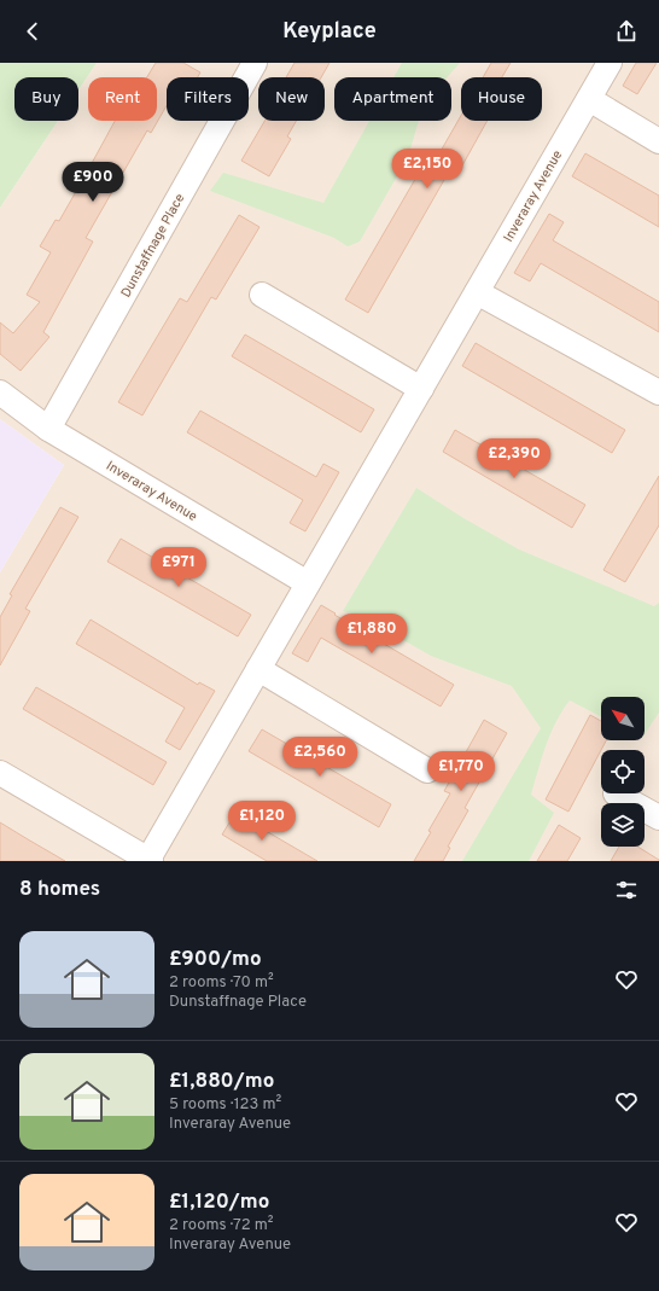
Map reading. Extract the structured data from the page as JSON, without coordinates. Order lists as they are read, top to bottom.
{
  "streets": {
    "street": ["Inveraray Avenue", "Dunstaffnage Place"]
  },
  "crossings": [
    ["Inveraray Avenue", "Dunstaffnage Place"]
  ],
  "north": "top left",
  "page": {
    "header": "Keyplace",
    "chip": [
      "Buy",
      "Rent",
      "Filters",
      "New",
      "Apartment",
      "House"
    ],
    "price": [
      "£2,150",
      "£900",
      "£2,390",
      "£971",
      "£1,880",
      "£2,560",
      "£1,770",
      "£1,120"
    ],
    "heading": "8 homes",
    "list": [
      {
        "name": "£900/mo",
        "note": "2 rooms · 70 m² · Dunstaffnage Place"
      },
      {
        "name": "£1,880/mo",
        "note": "5 rooms · 123 m² · Inveraray Avenue"
      },
      {
        "name": "£1,120/mo",
        "note": "2 rooms · 72 m² · Inveraray Avenue"
      }
    ]
  }
}
